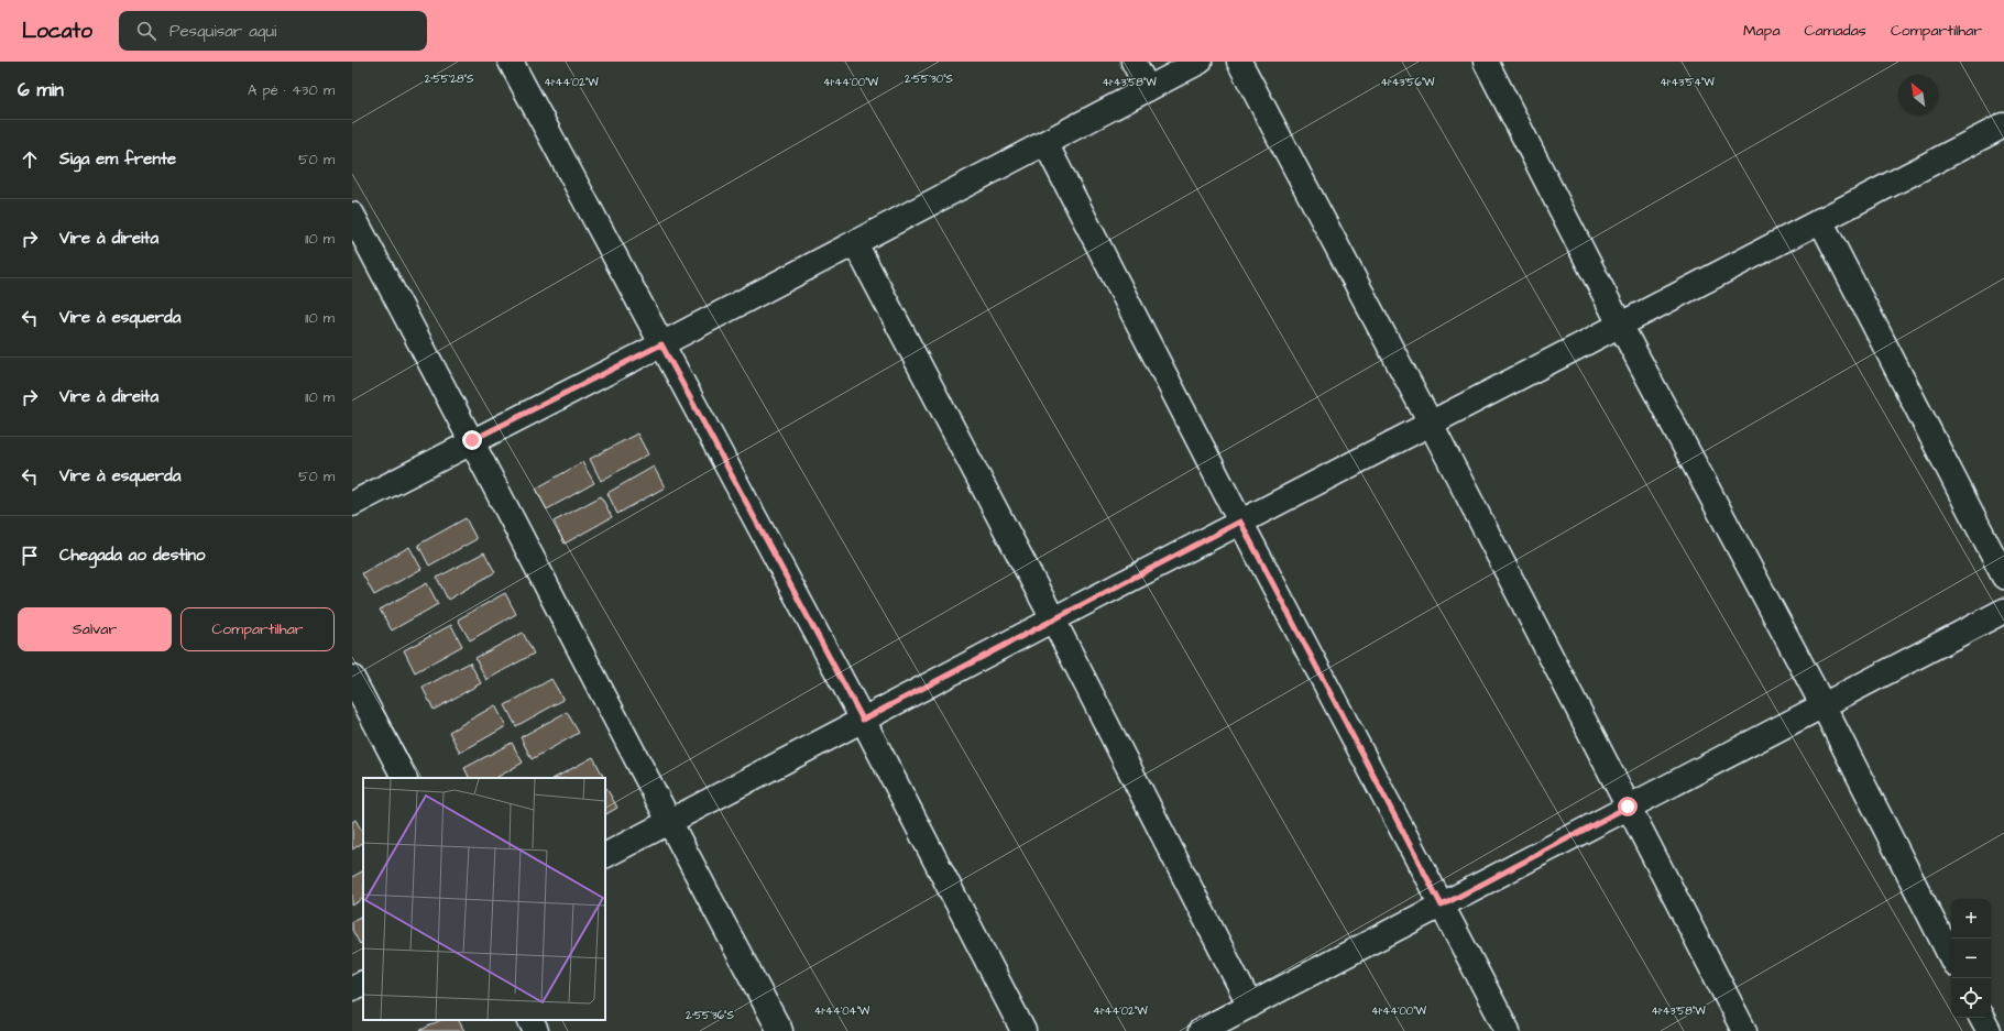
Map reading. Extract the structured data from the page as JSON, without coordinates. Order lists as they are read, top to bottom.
{
  "north": "top left",
  "page": {
    "header": "Locato",
    "search": "Pesquisar aqui",
    "nav": ["Mapa", "Camadas", "Compartilhar"],
    "heading": ["6 min", "A pé · 430 m"],
    "list": [
      ["Siga em frente", "50 m"],
      ["Vire à direita", "110 m"],
      ["Vire à esquerda", "110 m"],
      ["Vire à direita", "110 m"],
      ["Vire à esquerda", "50 m"],
      "Chegada ao destino"
    ],
    "buttons": ["Salvar", "Compartilhar"],
    "map_buttons": ["+", "−"]
  },
  "coordinates": [
    "2°55'28\"S",
    "2°55'30\"S",
    "41°44'02\"W",
    "41°44'00\"W",
    "41°43'58\"W",
    "41°43'56\"W",
    "41°43'54\"W",
    "41°44'04\"W",
    "2°55'36\"S"
  ]
}
